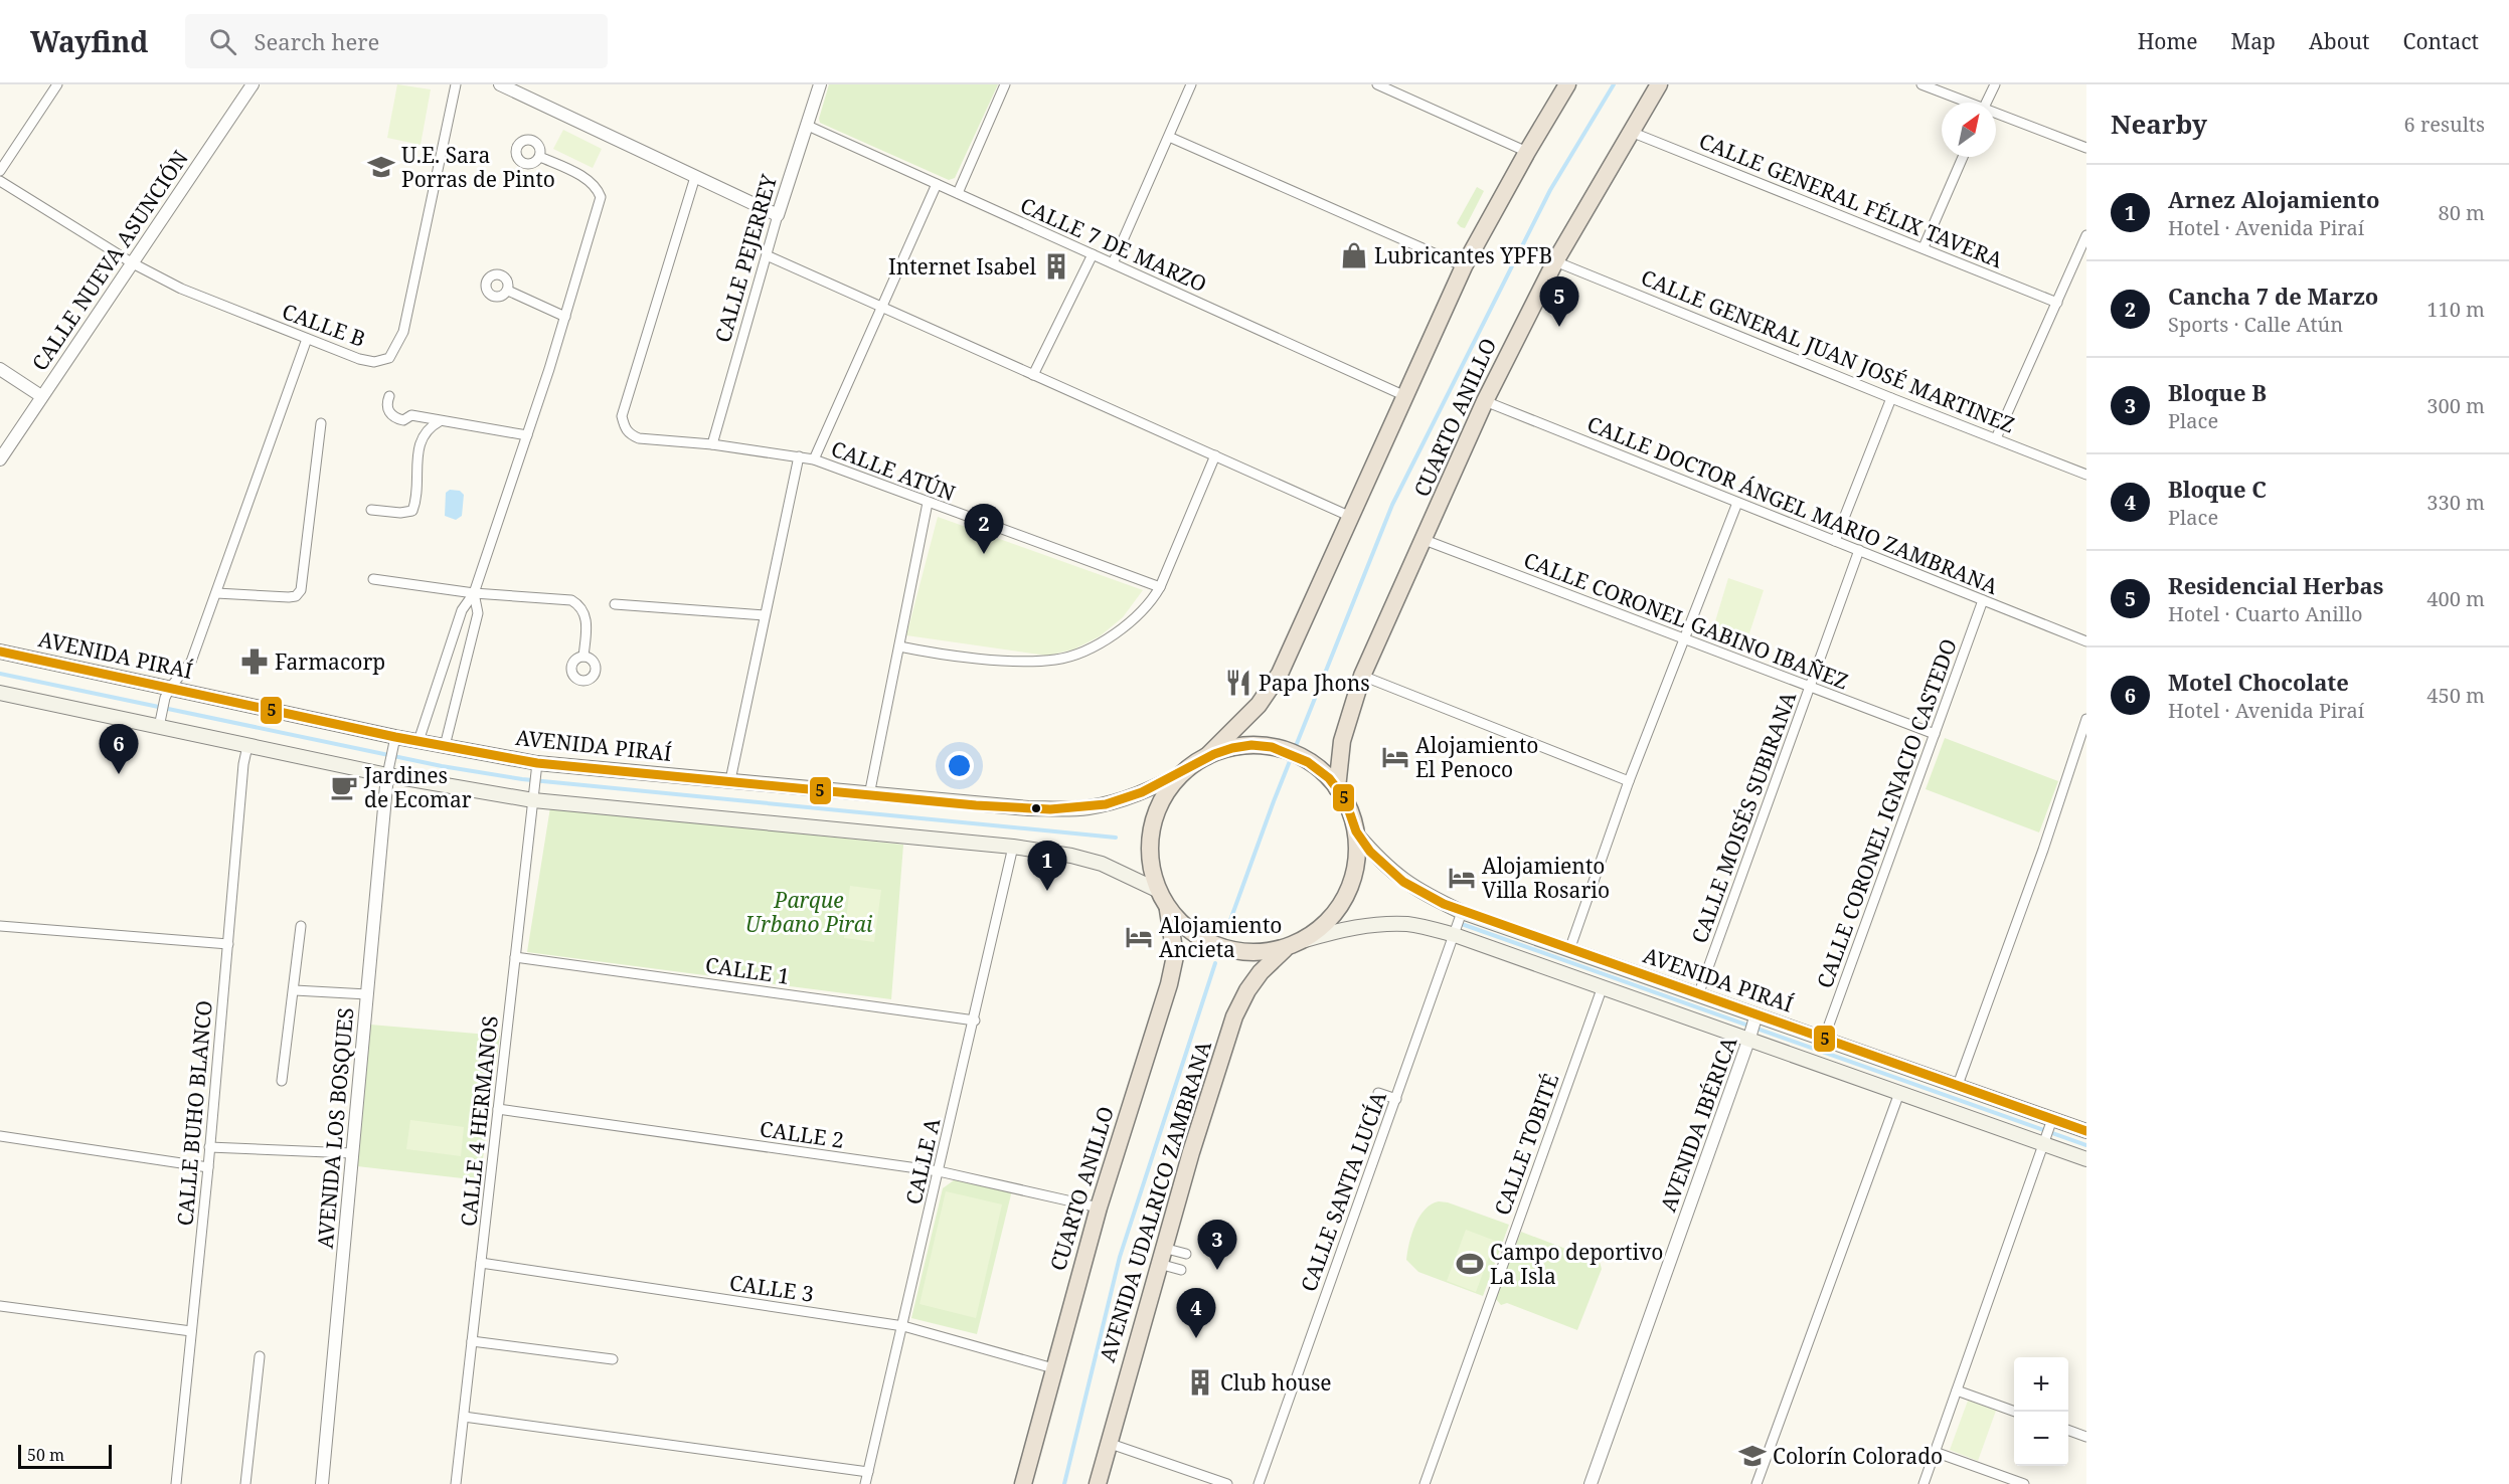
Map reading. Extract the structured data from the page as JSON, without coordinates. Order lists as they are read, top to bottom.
{
  "streets": {
    "highway": ["CUARTO ANILLO", "AVENIDA UDALRICO ZAMBRANA"],
    "main road": ["AVENIDA PIRAÍ"],
    "street": [
      "CALLE GENERAL FÉLIX TAVERA",
      "CALLE 7 DE MARZO",
      "CALLE PEJERREY",
      "CALLE NUEVA ASUNCIÓN",
      "CALLE B",
      "CALLE GENERAL JUAN JOSÉ MARTINEZ",
      "CALLE ATÚN",
      "CALLE DOCTOR ÁNGEL MARIO ZAMBRANA",
      "CALLE CORONEL GABINO IBAÑEZ",
      "CALLE CORONEL IGNACIO CASTEDO",
      "CALLE MOISÉS SUBIRANA",
      "CALLE 1",
      "CALLE BUHO BLANCO",
      "CALLE 4 HERMANOS",
      "AVENIDA IBÉRICA",
      "AVENIDA LOS BOSQUES",
      "CALLE 2",
      "CALLE TOBITÉ",
      "CALLE A",
      "CALLE SANTA LUCÍA",
      "CALLE 3"
    ]
  },
  "crossings": [
    ["CALLE GENERAL FÉLIX TAVERA", "CUARTO ANILLO"],
    ["CALLE 7 DE MARZO", "CALLE PEJERREY"],
    ["CALLE PEJERREY", "CALLE ATÚN"],
    ["CALLE NUEVA ASUNCIÓN", "CALLE B"],
    ["CALLE GENERAL JUAN JOSÉ MARTINEZ", "CUARTO ANILLO"],
    ["CUARTO ANILLO", "CALLE DOCTOR ÁNGEL MARIO ZAMBRANA"],
    ["CUARTO ANILLO", "CALLE CORONEL GABINO IBAÑEZ"],
    ["CUARTO ANILLO", "AVENIDA PIRAÍ"],
    ["CUARTO ANILLO", "CALLE 2"],
    ["CUARTO ANILLO", "AVENIDA UDALRICO ZAMBRANA"],
    ["CUARTO ANILLO", "CALLE 3"],
    ["CALLE DOCTOR ÁNGEL MARIO ZAMBRANA", "CALLE CORONEL IGNACIO CASTEDO"],
    ["CALLE DOCTOR ÁNGEL MARIO ZAMBRANA", "CALLE MOISÉS SUBIRANA"],
    ["CALLE CORONEL GABINO IBAÑEZ", "CALLE CORONEL IGNACIO CASTEDO"],
    ["CALLE CORONEL GABINO IBAÑEZ", "CALLE MOISÉS SUBIRANA"],
    ["AVENIDA PIRAÍ", "CALLE CORONEL IGNACIO CASTEDO"],
    ["AVENIDA PIRAÍ", "CALLE MOISÉS SUBIRANA"],
    ["AVENIDA PIRAÍ", "CALLE 4 HERMANOS"],
    ["AVENIDA PIRAÍ", "AVENIDA IBÉRICA"],
    ["AVENIDA PIRAÍ", "CALLE SANTA LUCÍA"],
    ["AVENIDA PIRAÍ", "AVENIDA UDALRICO ZAMBRANA"],
    ["CALLE 1", "CALLE 4 HERMANOS"],
    ["CALLE 1", "CALLE A"],
    ["CALLE 4 HERMANOS", "CALLE 2"],
    ["CALLE 4 HERMANOS", "CALLE 3"],
    ["CALLE 2", "CALLE A"],
    ["CALLE A", "CALLE 3"]
  ],
  "parks": ["Parque Urbano Pirai"],
  "places": {
    "school or university": ["U.E. Sara Porras de Pinto", "Colorín Colorado"],
    "shop": ["Lubricantes YPFB"],
    "building": ["Internet Isabel", "Club house"],
    "pharmacy": ["Farmacorp"],
    "restaurant": ["Papa Jhons"],
    "hotel": ["Alojamiento El Penoco", "Alojamiento Villa Rosario", "Alojamiento Ancieta"],
    "cafe": ["Jardines de Ecomar"],
    "sports": ["Campo deportivo La Isla"]
  },
  "lines": ["transit line 5"],
  "scale_bar": "50 m",
  "north": "top right",
  "page": {
    "header": "Wayfind",
    "search": "Search here",
    "nav": [
      "Home",
      "Map",
      "About",
      "Contact"
    ],
    "heading": ["Nearby", "6 results"],
    "list": [
      {
        "mark": "1",
        "name": "Arnez Alojamiento",
        "note": "Hotel · Avenida Piraí",
        "value": "80 m"
      },
      {
        "mark": "2",
        "name": "Cancha 7 de Marzo",
        "note": "Sports · Calle Atún",
        "value": "110 m"
      },
      {
        "mark": "3",
        "name": "Bloque B",
        "note": "Place",
        "value": "300 m"
      },
      {
        "mark": "4",
        "name": "Bloque C",
        "note": "Place",
        "value": "330 m"
      },
      {
        "mark": "5",
        "name": "Residencial Herbas",
        "note": "Hotel · Cuarto Anillo",
        "value": "400 m"
      },
      {
        "mark": "6",
        "name": "Motel Chocolate",
        "note": "Hotel · Avenida Piraí",
        "value": "450 m"
      }
    ],
    "pins": [
      "5",
      "2",
      "6",
      "1",
      "3",
      "4"
    ],
    "map_buttons": ["+", "−"],
    "scale": "50 m"
  }
}
